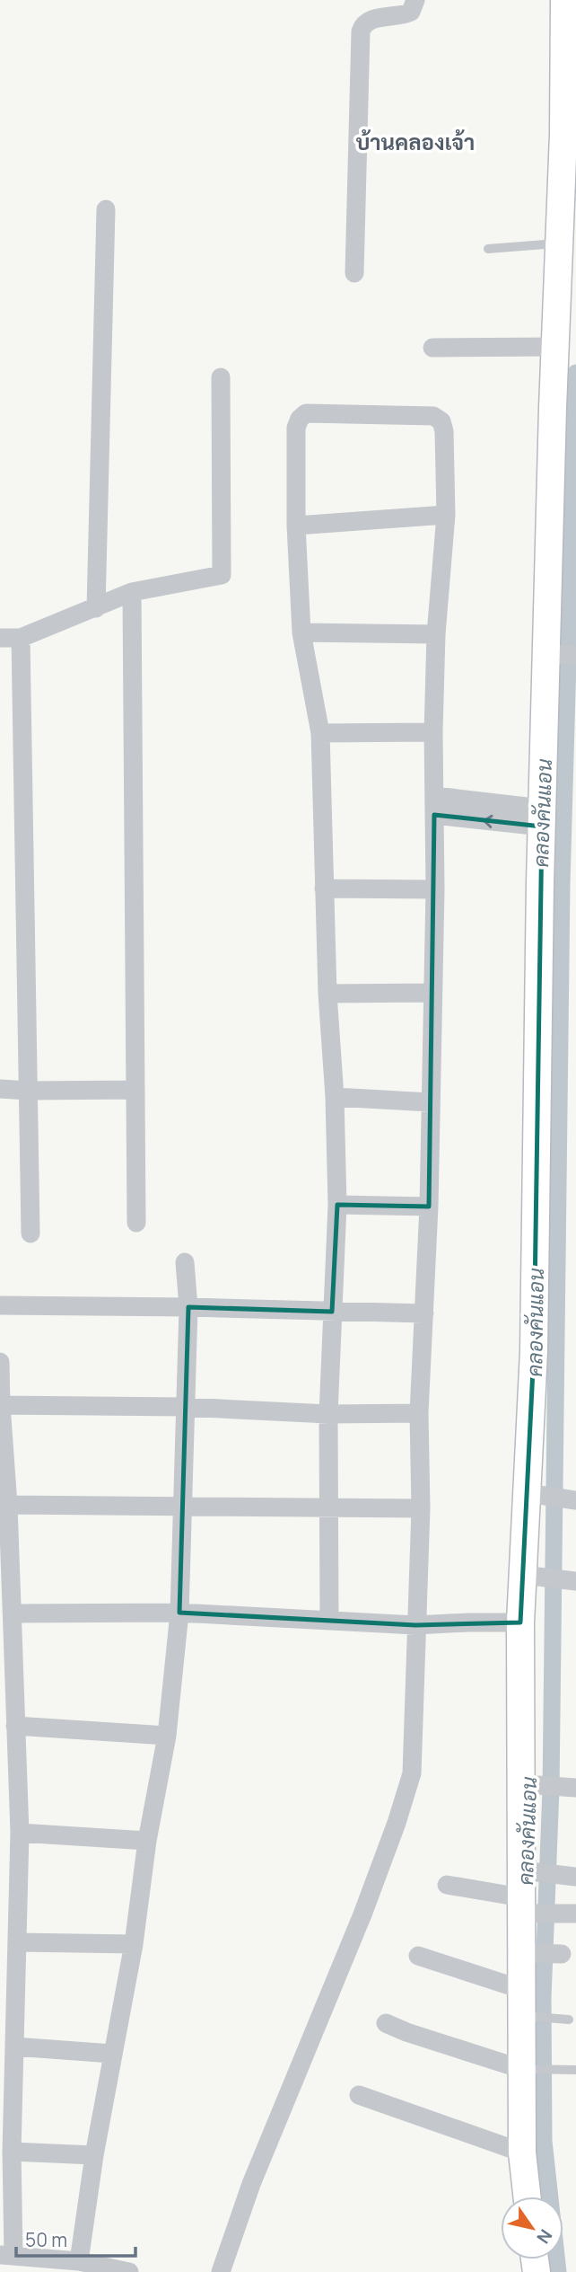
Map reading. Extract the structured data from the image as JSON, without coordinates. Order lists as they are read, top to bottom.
{
  "districts": ["บ้านคลองเจ้า"],
  "water": ["คลองคันแอน"],
  "scale_bar": "50 m",
  "north": "bottom right"
}
